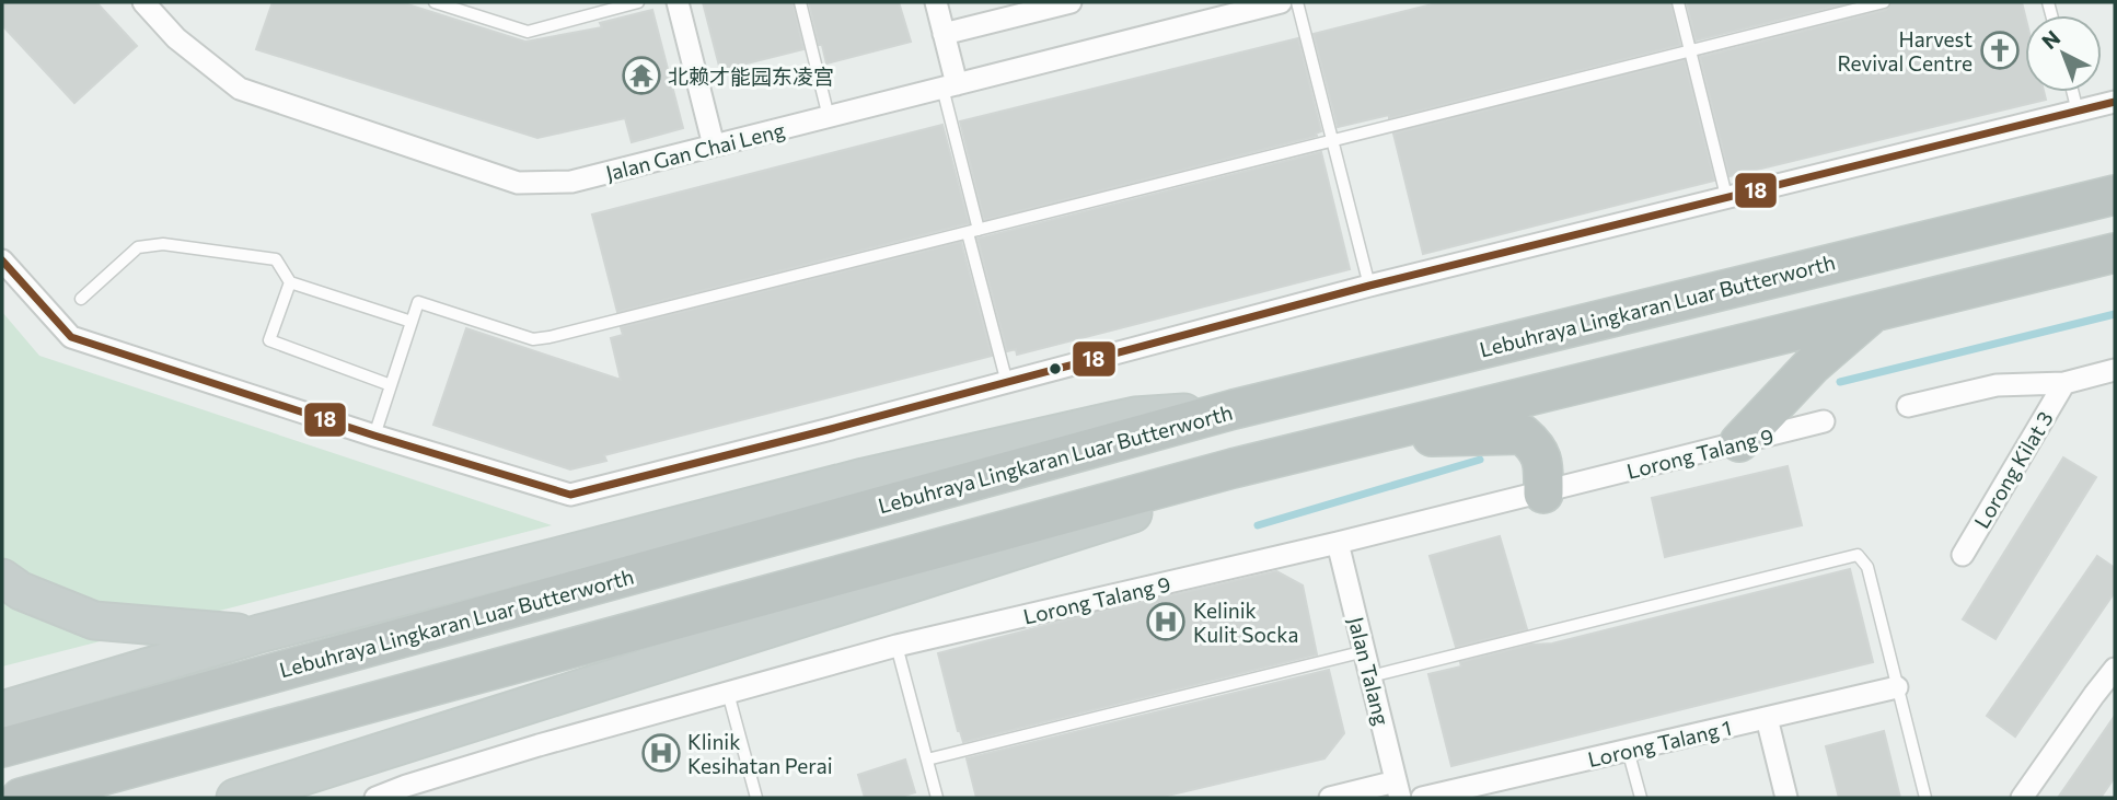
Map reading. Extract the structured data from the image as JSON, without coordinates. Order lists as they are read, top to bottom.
{
  "streets": {
    "highway": ["Lebuhraya Lingkaran Luar Butterworth"],
    "street": [
      "Jalan Gan Chai Leng",
      "Lorong Talang 9",
      "Lorong Kilat 3",
      "Jalan Talang",
      "Lorong Talang 1"
    ]
  },
  "crossings": [
    ["Lorong Talang 9", "Jalan Talang"]
  ],
  "places": {
    "church": ["Harvest Revival Centre"],
    "temple": ["北赖才能园东凌宫"],
    "hospital": ["Kelinik Kulit Socka", "Klinik Kesihatan Perai"]
  },
  "lines": ["transit line 18"],
  "north": "top left"
}
